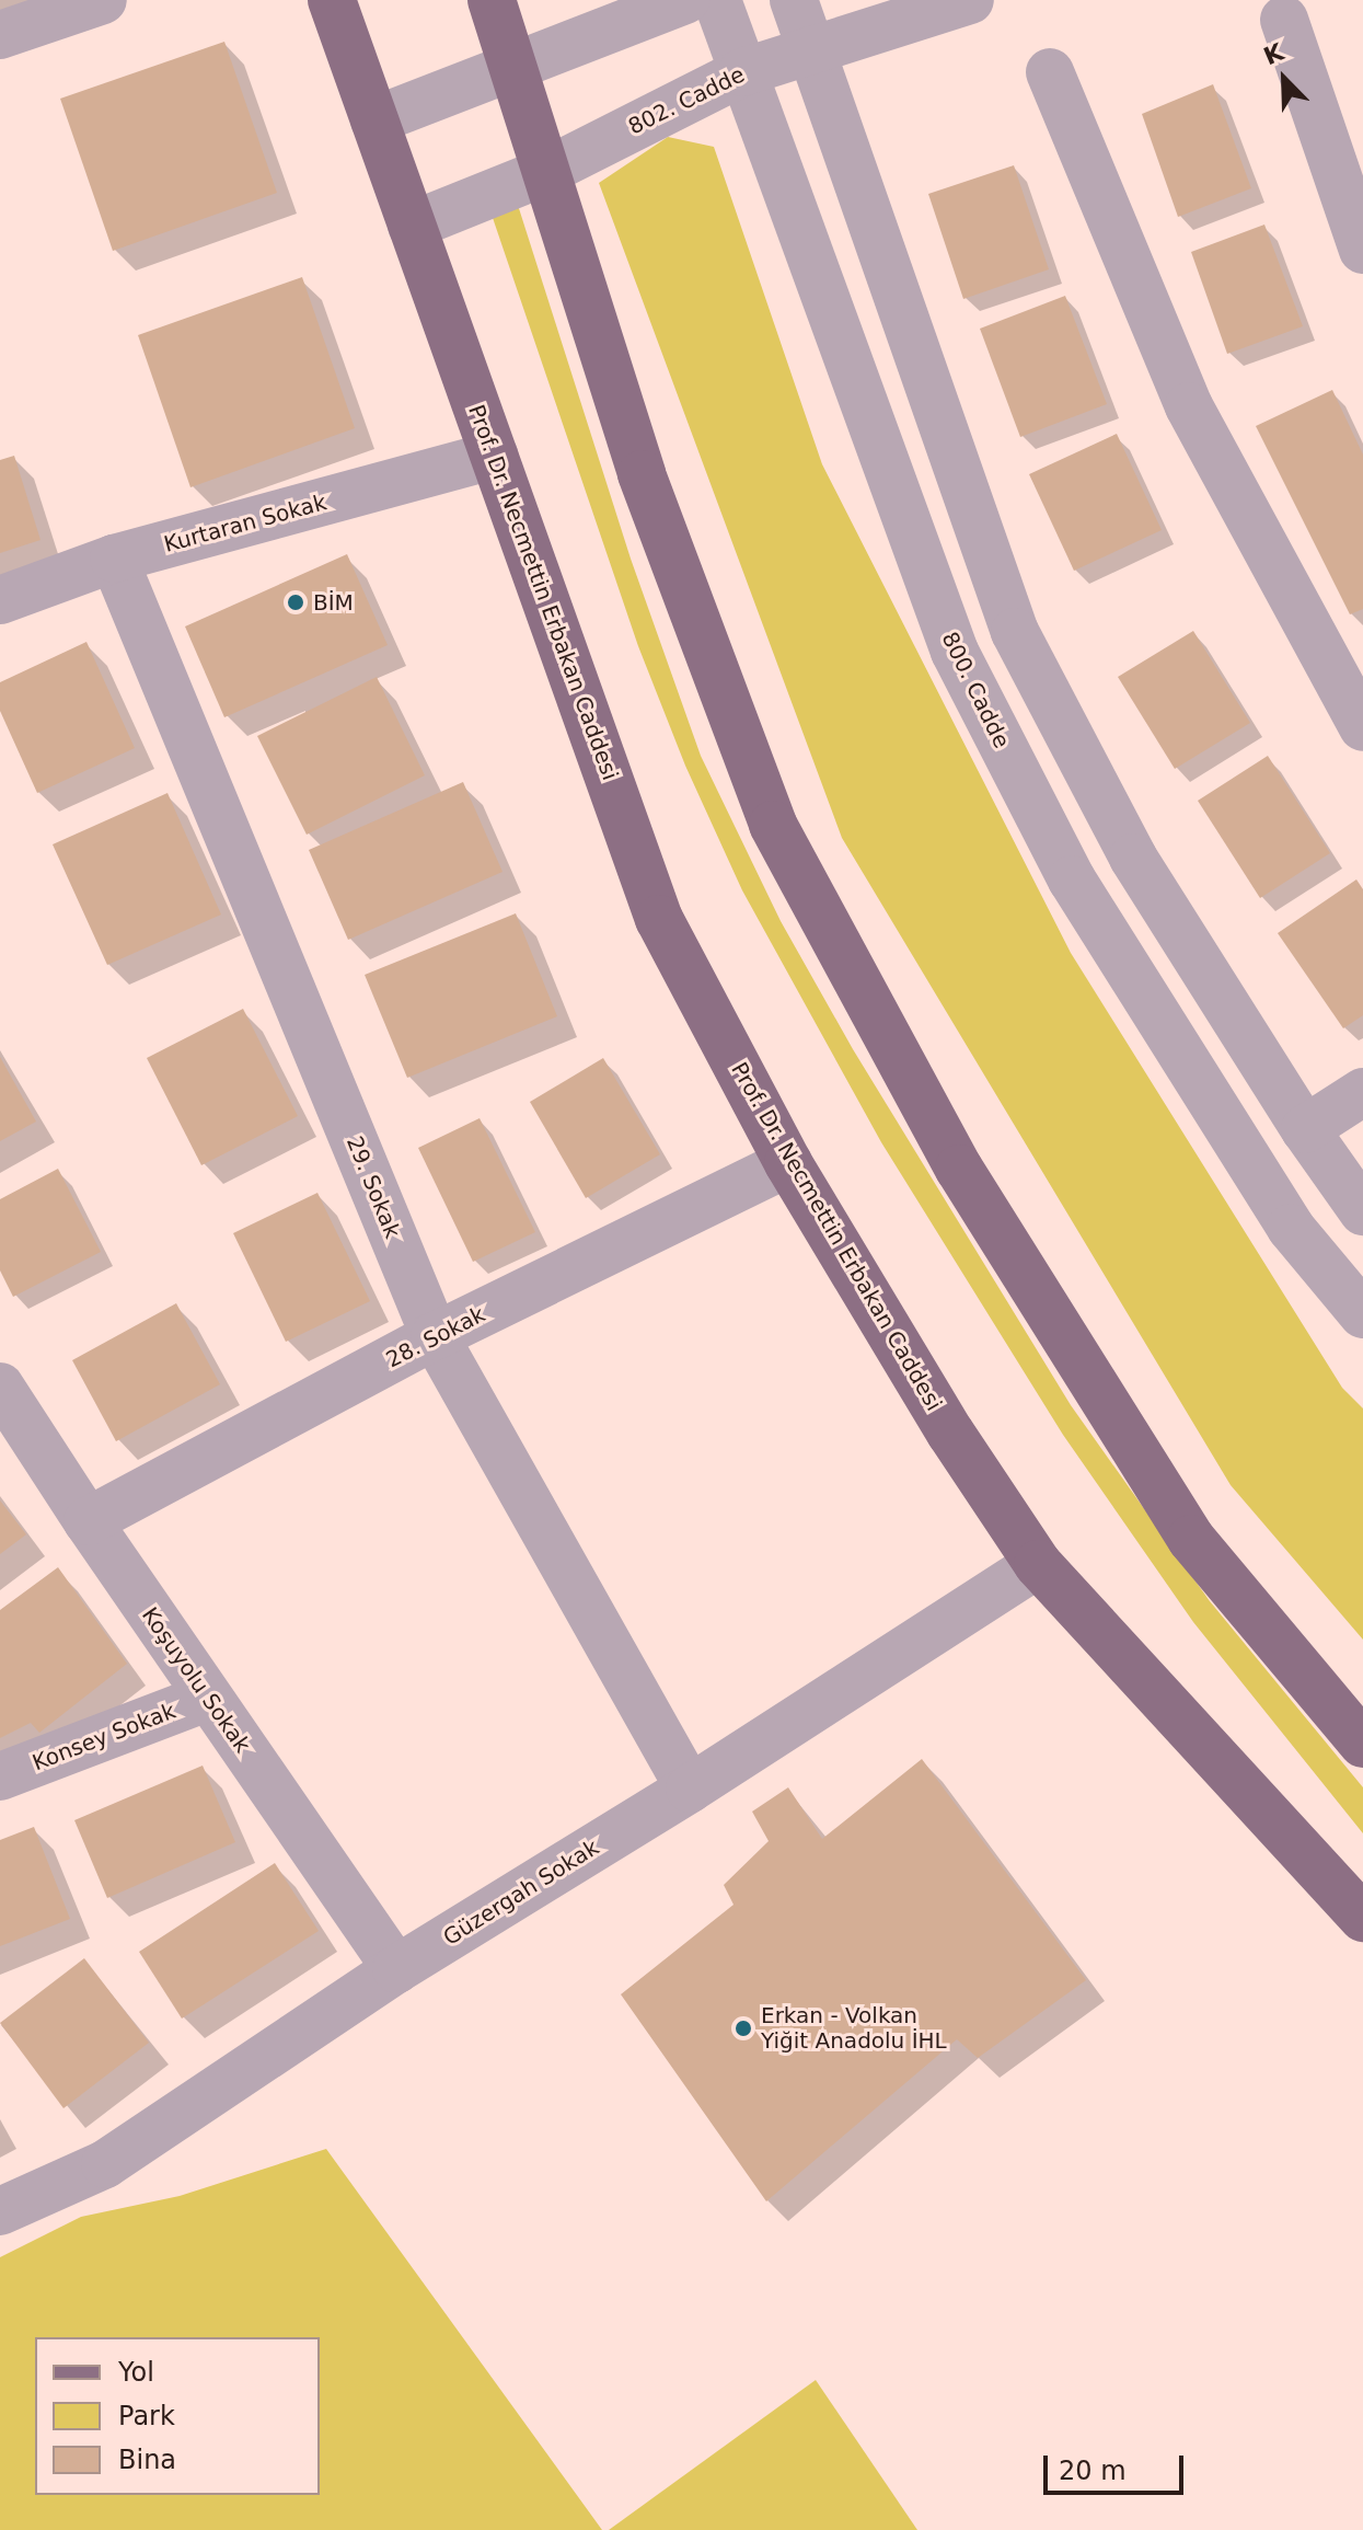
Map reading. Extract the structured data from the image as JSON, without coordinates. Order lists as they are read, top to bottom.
{
  "streets": {
    "main road": ["Prof. Dr. Necmettin Erbakan Caddesi"],
    "street": [
      "802. Cadde",
      "Kurtaran Sokak",
      "800. Cadde",
      "29. Sokak",
      "28. Sokak",
      "Koşuyolu Sokak",
      "Konsey Sokak",
      "Güzergah Sokak"
    ]
  },
  "crossings": [
    ["802. Cadde", "Prof. Dr. Necmettin Erbakan Caddesi"],
    ["802. Cadde", "800. Cadde"],
    ["Kurtaran Sokak", "Prof. Dr. Necmettin Erbakan Caddesi"],
    ["Kurtaran Sokak", "29. Sokak"],
    ["Prof. Dr. Necmettin Erbakan Caddesi", "28. Sokak"],
    ["Prof. Dr. Necmettin Erbakan Caddesi", "Güzergah Sokak"],
    ["29. Sokak", "28. Sokak"],
    ["29. Sokak", "Güzergah Sokak"],
    ["28. Sokak", "Koşuyolu Sokak"],
    ["Koşuyolu Sokak", "Konsey Sokak"],
    ["Koşuyolu Sokak", "Güzergah Sokak"]
  ],
  "places": ["BİM", "Erkan - Volkan Yiğit Anadolu İHL"],
  "legend": ["Yol", "Park", "Bina"],
  "scale_bar": "20 m",
  "north": "top left"
}
